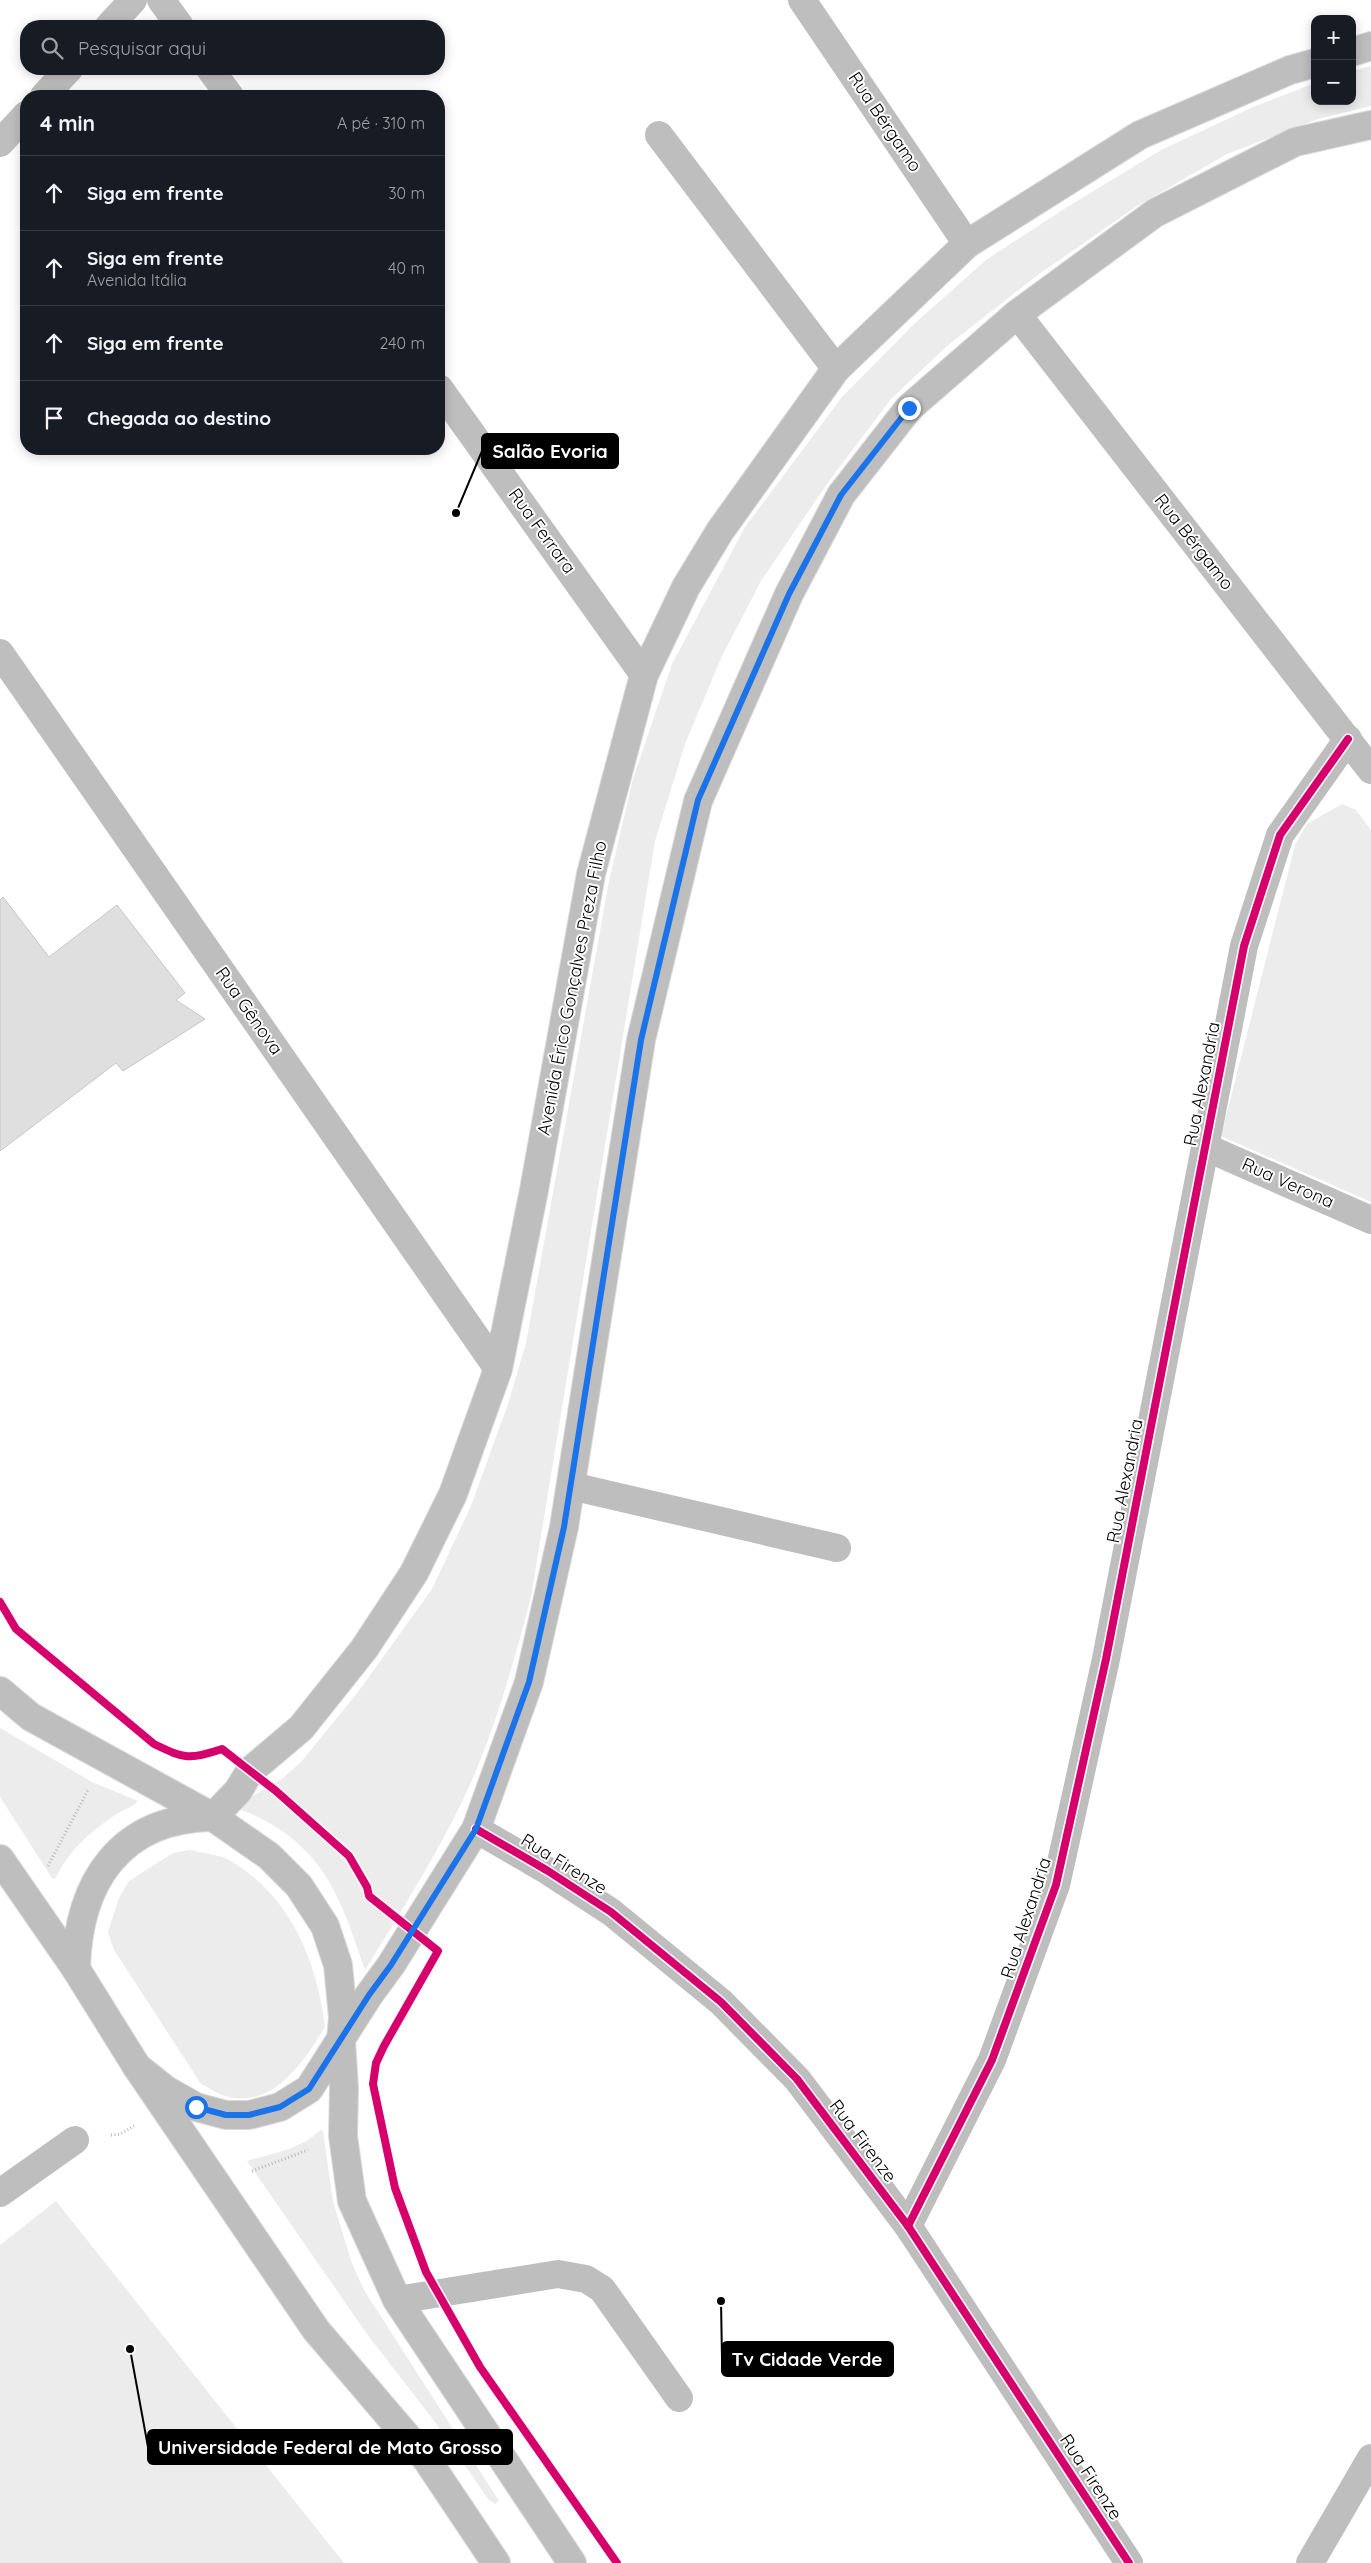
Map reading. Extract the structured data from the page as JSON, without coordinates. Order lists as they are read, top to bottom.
{
  "streets": {
    "main road": [
      "Rua Bérgamo",
      "Rua Ferrara",
      "Avenida Érico Gonçalves Preza Filho",
      "Rua Gênova",
      "Rua Alexandria",
      "Rua Verona",
      "Rua Firenze"
    ]
  },
  "crossings": [
    ["Rua Bérgamo", "Avenida Érico Gonçalves Preza Filho"],
    ["Rua Bérgamo", "Rua Alexandria"],
    ["Rua Ferrara", "Avenida Érico Gonçalves Preza Filho"],
    ["Avenida Érico Gonçalves Preza Filho", "Rua Gênova"],
    ["Rua Alexandria", "Rua Verona"],
    ["Rua Alexandria", "Rua Firenze"]
  ],
  "places": ["Salão Evoria", "Tv Cidade Verde", "Universidade Federal de Mato Grosso"],
  "page": {
    "map_buttons": ["+", "−"],
    "search": "Pesquisar aqui",
    "heading": ["4 min", "A pé · 310 m"],
    "list": [
      ["Siga em frente", "30 m"],
      ["Siga em frente", "Avenida Itália", "40 m"],
      ["Siga em frente", "240 m"],
      "Chegada ao destino"
    ]
  }
}
